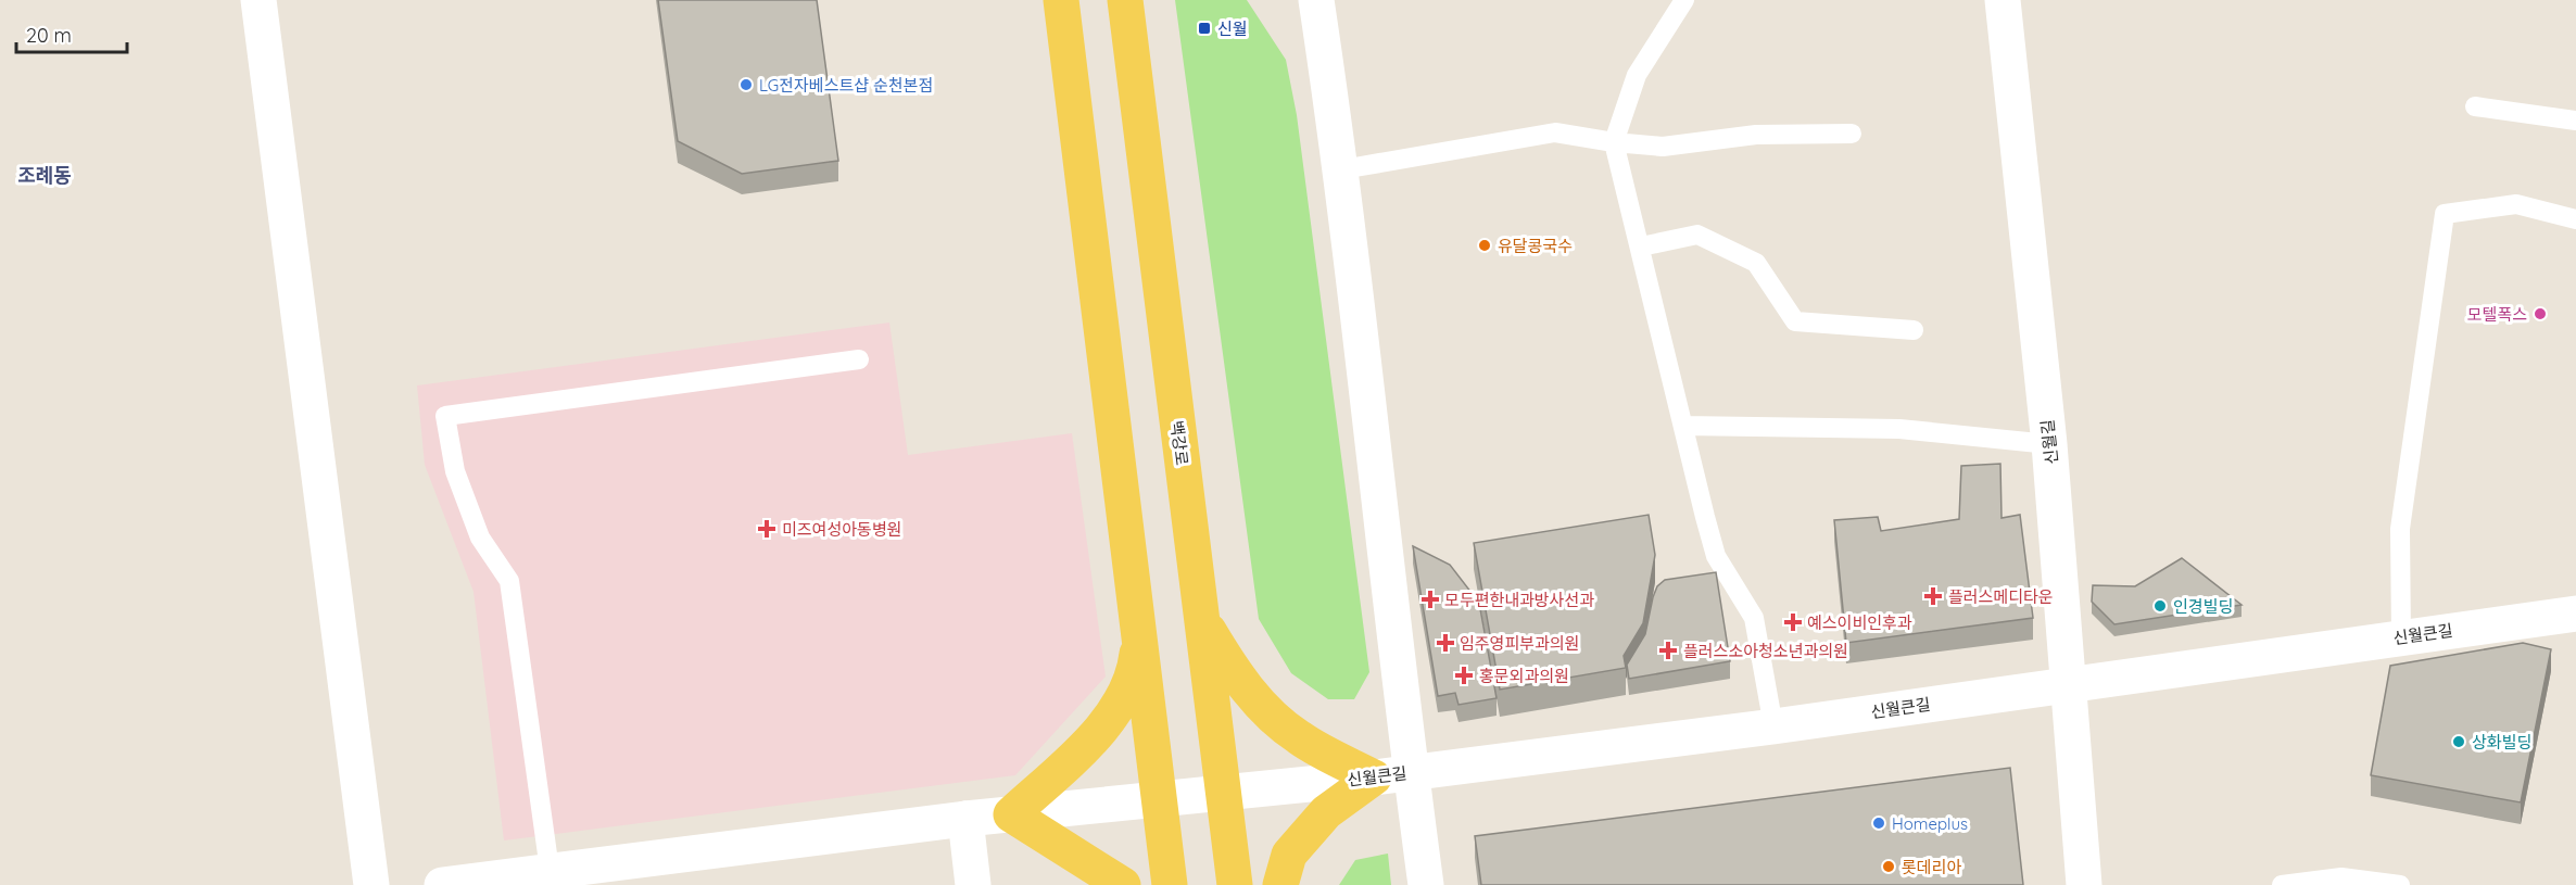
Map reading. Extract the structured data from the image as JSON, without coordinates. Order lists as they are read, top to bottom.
{
  "streets": {
    "main road": ["백강로"],
    "street": ["신월길", "신월큰길"]
  },
  "crossings": [
    ["신월길", "신월큰길"],
    ["백강로", "신월큰길"]
  ],
  "districts": ["조례동"],
  "places": {
    "transit": ["신월"],
    "other": [
      "LG전자베스트샵 순천본점",
      "유달콩국수",
      "모텔폭스",
      "인경빌딩",
      "상화빌딩",
      "Homeplus",
      "롯데리아"
    ],
    "health": [
      "미즈여성아동병원",
      "플러스메디타운",
      "모두편한내과방사선과",
      "예스이비인후과",
      "임주영피부과의원",
      "플러스소아청소년과의원",
      "홍문외과의원"
    ]
  },
  "scale_bar": "20 m"
}
